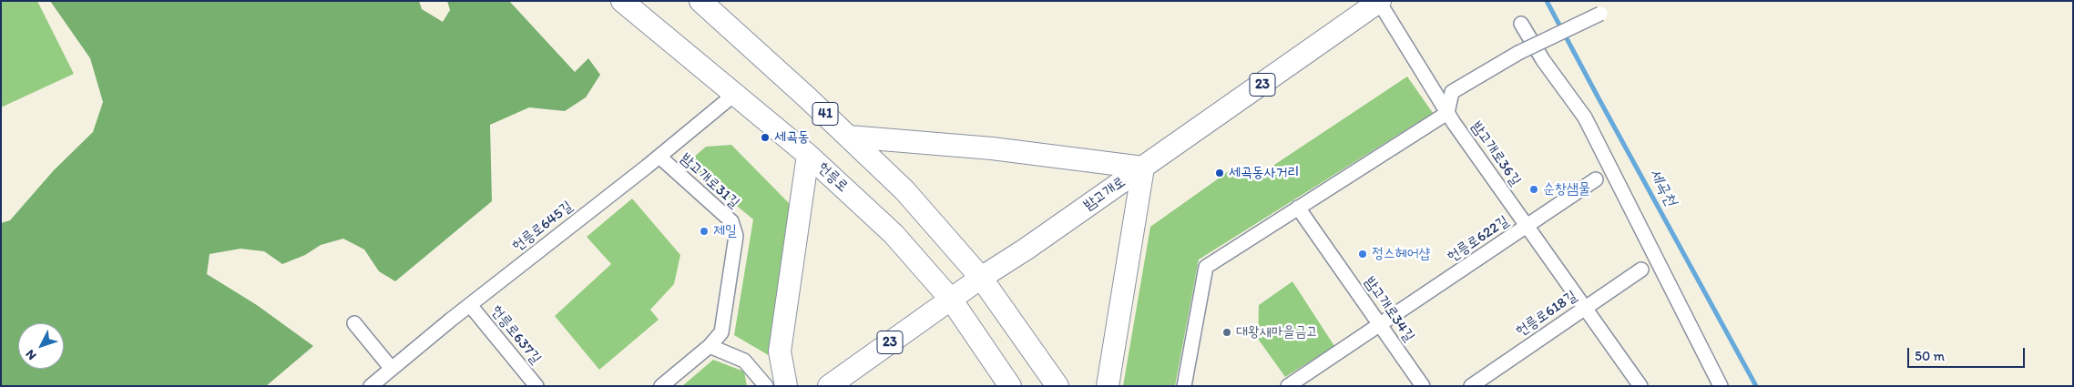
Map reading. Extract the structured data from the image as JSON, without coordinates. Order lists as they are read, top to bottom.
{
  "streets": {
    "main road": [
      "23",
      "41",
      "헌릉로",
      "밤고개로"
    ],
    "street": [
      "밤고개로36길",
      "밤고개로31길",
      "헌릉로645길",
      "헌릉로622길",
      "밤고개로34길",
      "헌릉로618길",
      "헌릉로637길"
    ]
  },
  "crossings": [
    ["41", "밤고개로"],
    ["밤고개로36길", "밤고개로"],
    ["밤고개로36길", "헌릉로622길"],
    ["밤고개로36길", "헌릉로618길"],
    ["헌릉로", "밤고개로"],
    ["헌릉로", "헌릉로645길"],
    ["밤고개로31길", "헌릉로645길"],
    ["헌릉로645길", "헌릉로637길"],
    ["헌릉로622길", "밤고개로34길"]
  ],
  "water": ["세곡천"],
  "places": [
    "세곡동",
    "세곡동사거리",
    "순창샘물",
    "제일",
    "정스헤어샵",
    "대왕새마을금고"
  ],
  "scale_bar": "50 m",
  "north": "bottom left"
}
